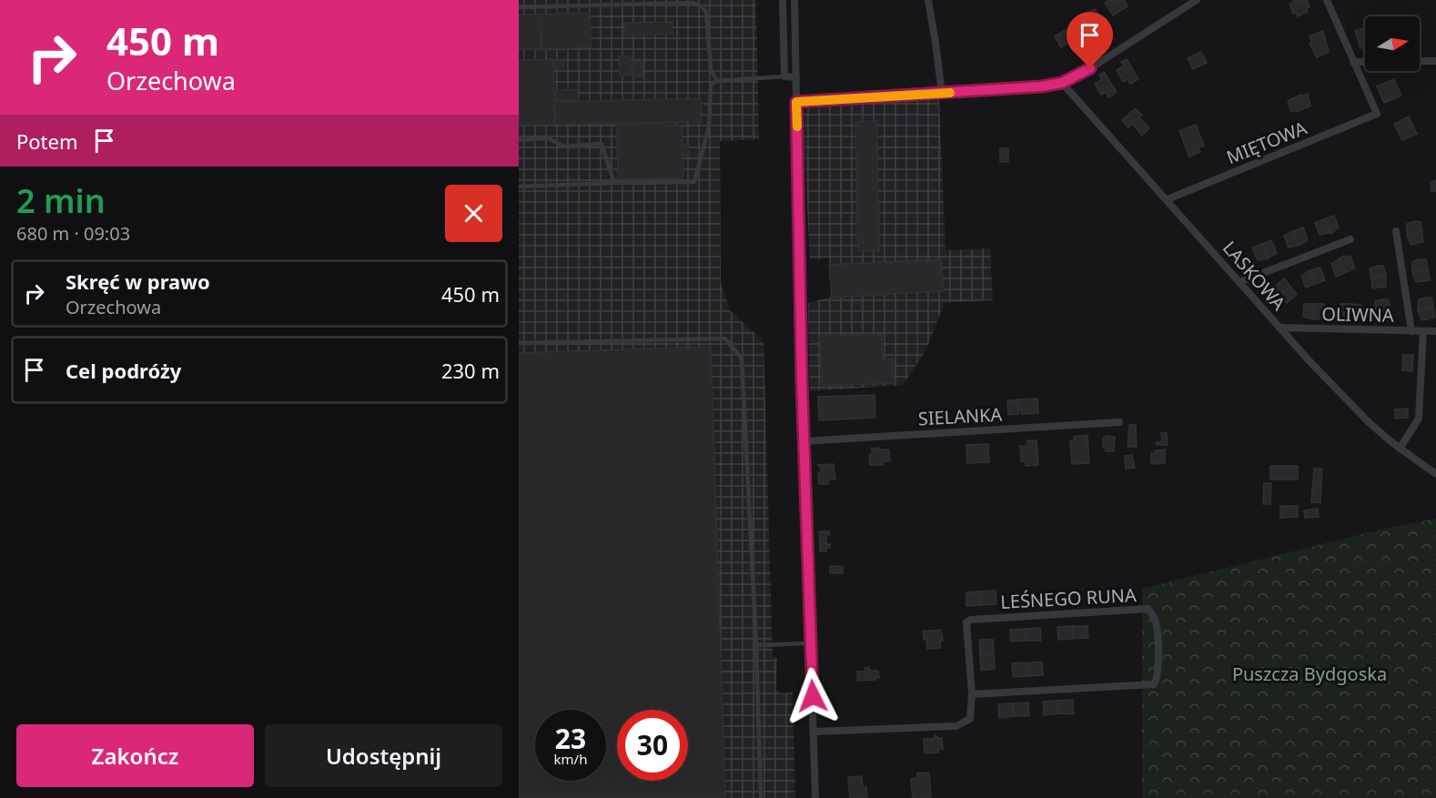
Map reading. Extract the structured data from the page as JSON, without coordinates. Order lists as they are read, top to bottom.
{
  "streets": {
    "street": [
      "MIĘTOWA",
      "LASKOWA",
      "OLIWNA",
      "SIELANKA",
      "LEŚNEGO RUNA"
    ]
  },
  "crossings": [
    ["MIĘTOWA", "LASKOWA"],
    ["LASKOWA", "OLIWNA"]
  ],
  "parks": ["Puszcza Bydgoska"],
  "north": "right",
  "page": {
    "turn": ["450 m", "Orzechowa"],
    "then": "Potem",
    "heading": ["2 min", "680 m · 09:03"],
    "list": [
      {
        "name": "Skręć w prawo",
        "note": "Orzechowa",
        "value": "450 m"
      },
      {
        "name": "Cel podróży",
        "value": "230 m"
      }
    ],
    "speed": "23 km/h",
    "limit": "30",
    "buttons": ["Zakończ", "Udostępnij"]
  }
}
